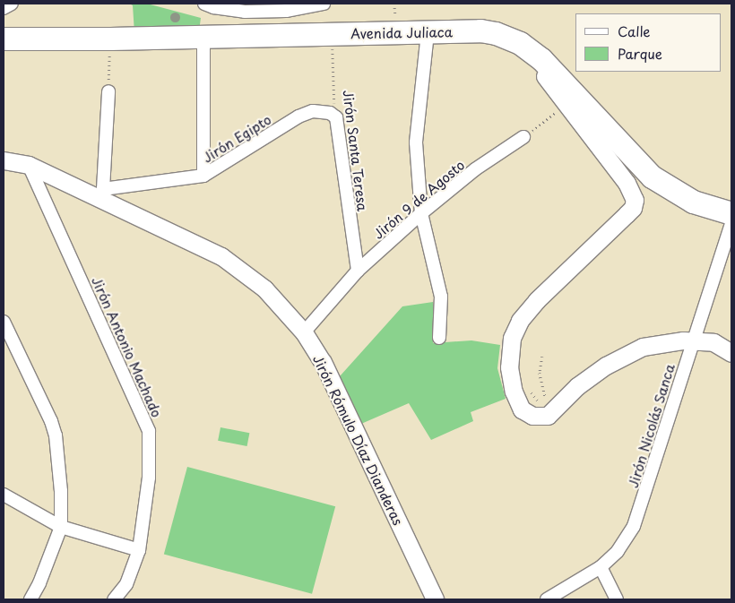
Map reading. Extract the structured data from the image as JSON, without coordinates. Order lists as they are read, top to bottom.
{
  "streets": {
    "highway": ["Avenida Juliaca"],
    "street": [
      "Jirón Egipto",
      "Jirón Santa Teresa",
      "Jirón 9 de Agosto",
      "Jirón Antonio Machado",
      "Jirón Nicolás Sanca",
      "Jirón Rómulo Díaz Dianderas"
    ]
  },
  "crossings": [
    ["Avenida Juliaca", "Jirón Santa Teresa"],
    ["Jirón Egipto", "Jirón Santa Teresa"],
    ["Jirón Egipto", "Jirón Rómulo Díaz Dianderas"],
    ["Jirón Santa Teresa", "Jirón 9 de Agosto"],
    ["Jirón 9 de Agosto", "Jirón Rómulo Díaz Dianderas"],
    ["Jirón Antonio Machado", "Jirón Rómulo Díaz Dianderas"]
  ],
  "legend": ["Calle", "Parque"]
}
